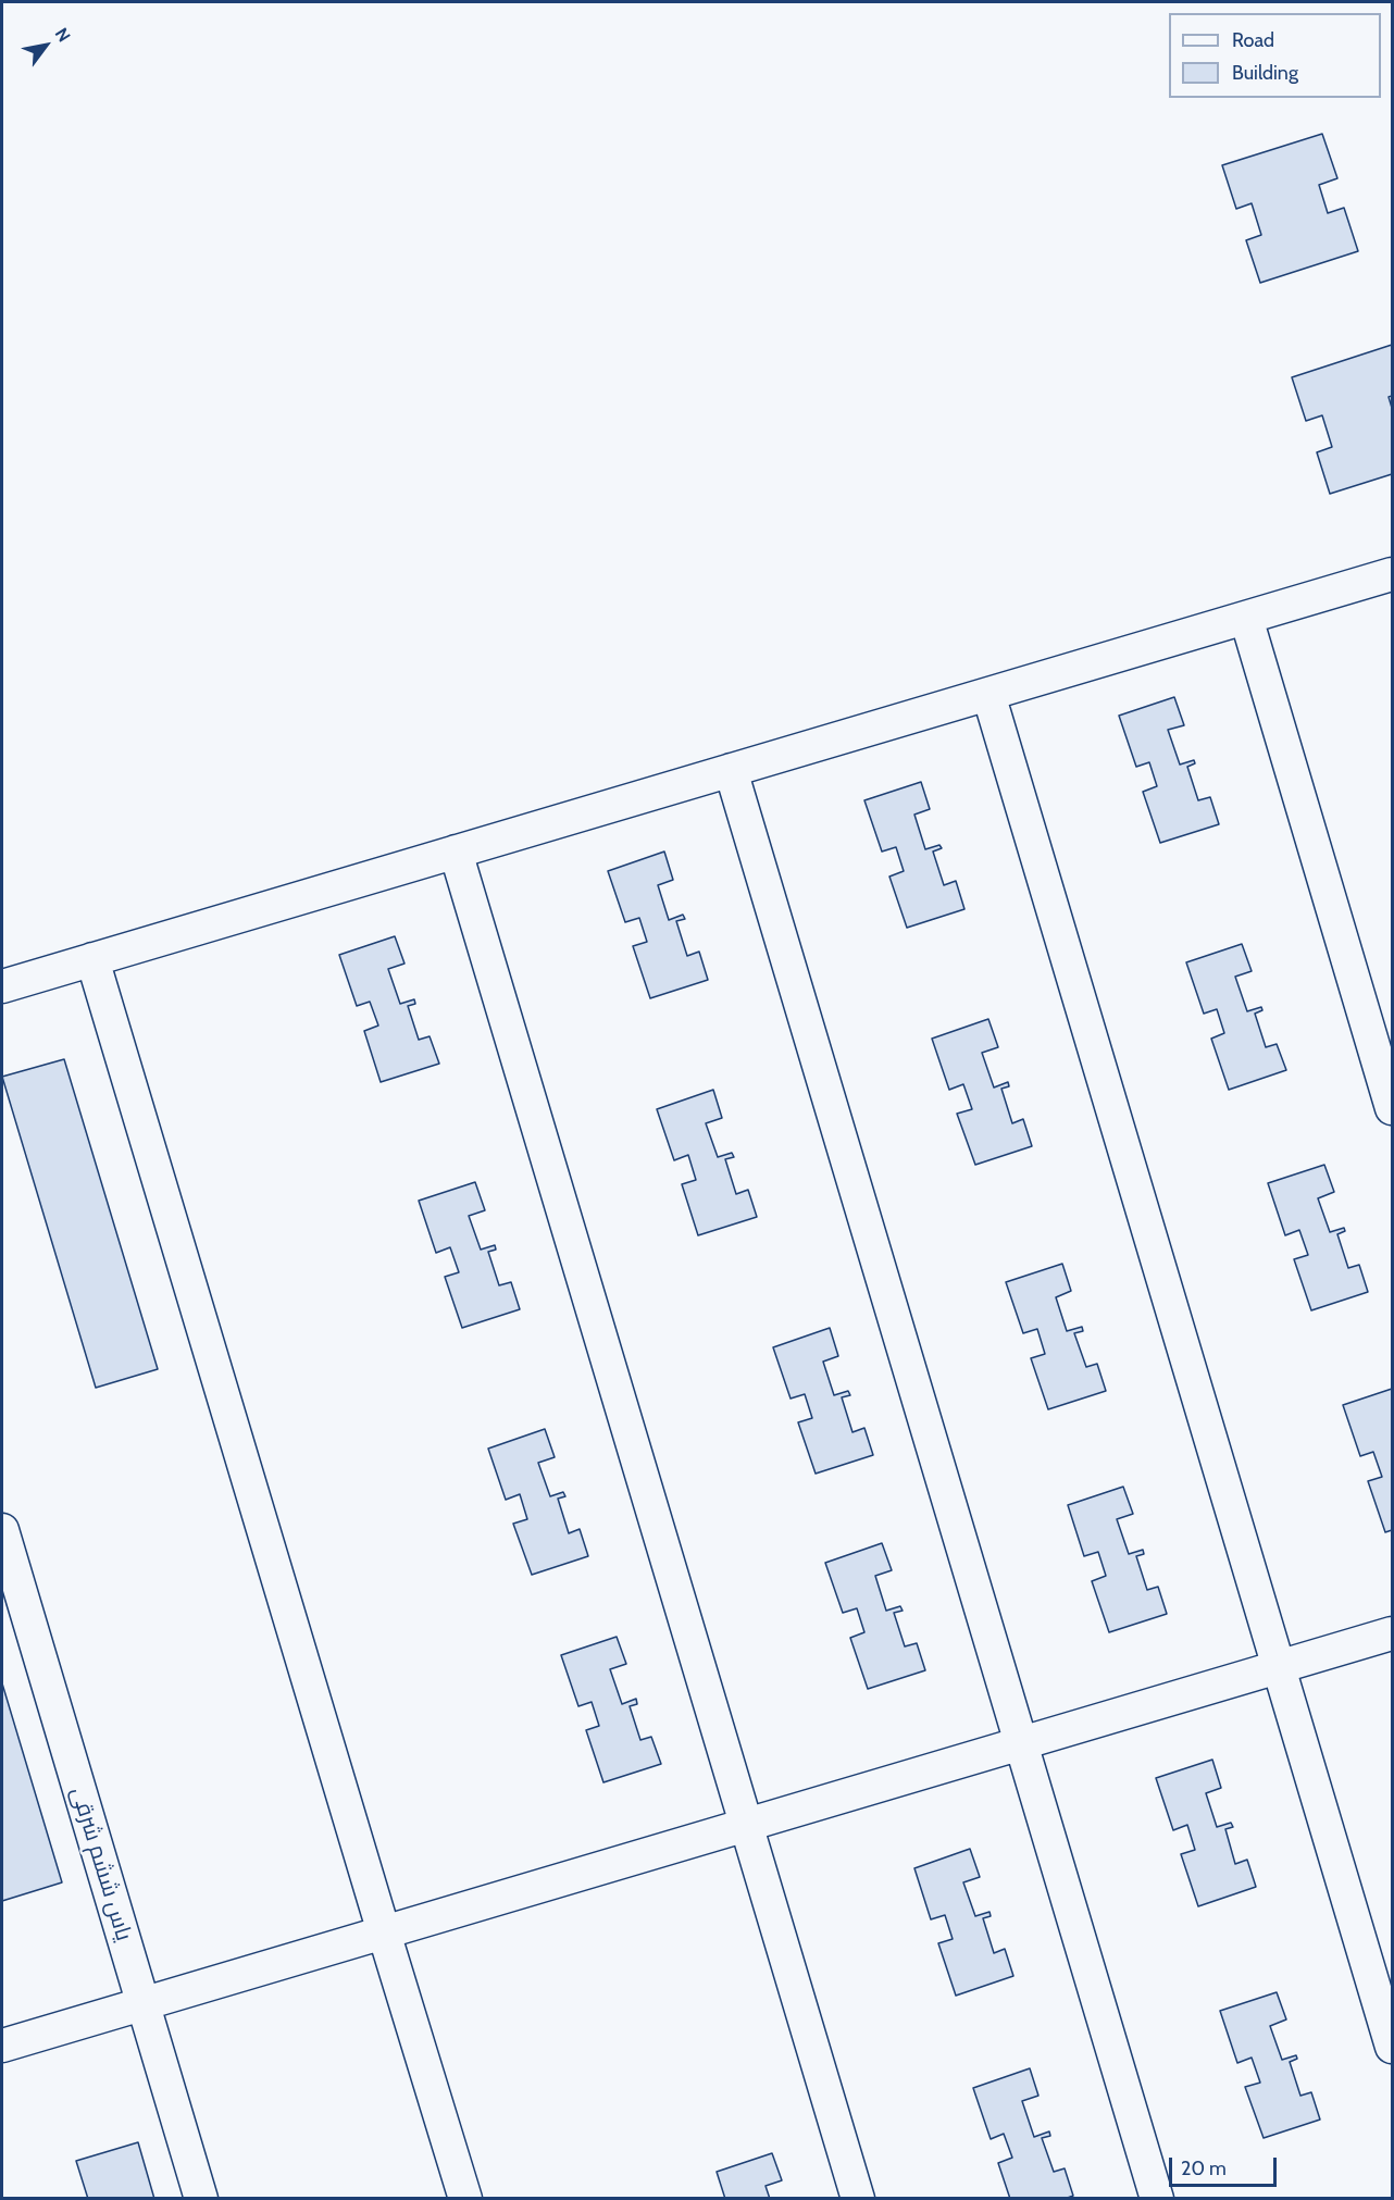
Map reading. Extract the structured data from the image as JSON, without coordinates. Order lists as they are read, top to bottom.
{
  "streets": {
    "street": ["یاس ششم شرقی"]
  },
  "legend": ["Road", "Building"],
  "scale_bar": "20 m",
  "north": "top right"
}
